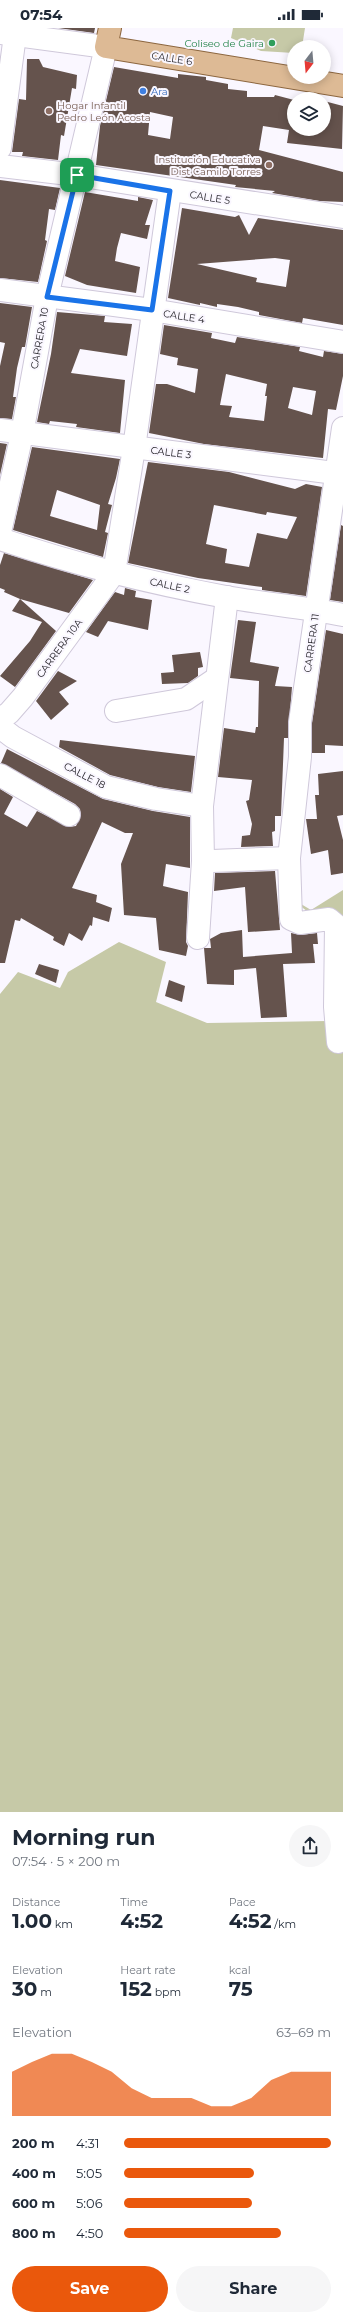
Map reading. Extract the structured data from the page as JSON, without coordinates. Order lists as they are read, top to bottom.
{
  "streets": {
    "main road": ["CALLE 6"],
    "street": [
      "CALLE 5",
      "CALLE 4",
      "CARRERA 10",
      "CALLE 3",
      "CALLE 2",
      "CARRERA 11",
      "CARRERA 10A",
      "CALLE 18"
    ]
  },
  "crossings": [
    ["CALLE 6", "CARRERA 10"],
    ["CALLE 5", "CARRERA 10"],
    ["CALLE 4", "CARRERA 10"],
    ["CARRERA 10", "CALLE 3"],
    ["CALLE 3", "CARRERA 11"],
    ["CALLE 2", "CARRERA 11"],
    ["CALLE 2", "CARRERA 10A"]
  ],
  "places": [
    "Coliseo de Gaira",
    "Ara",
    "Hogar Infantil Pedro León Acosta",
    "Institución Educativa Dist Camilo Torres"
  ],
  "north": "bottom",
  "page": {
    "status": "07:54",
    "heading": ["Morning run", "07:54 · 5 × 200 m"],
    "stats": [
      ["Distance", "1.00 km"],
      ["Time", "4:52"],
      ["Pace", "4:52 /km"],
      ["Elevation", "30 m"],
      ["Heart rate", "152 bpm"],
      ["kcal", "75"]
    ],
    "chart": ["Elevation", "63–69 m"],
    "list": [
      {
        "name": "200 m",
        "note": "4:31"
      },
      {
        "name": "400 m",
        "note": "5:05"
      },
      {
        "name": "600 m",
        "note": "5:06"
      },
      {
        "name": "800 m",
        "note": "4:50"
      }
    ],
    "buttons": ["Save", "Share"]
  }
}
